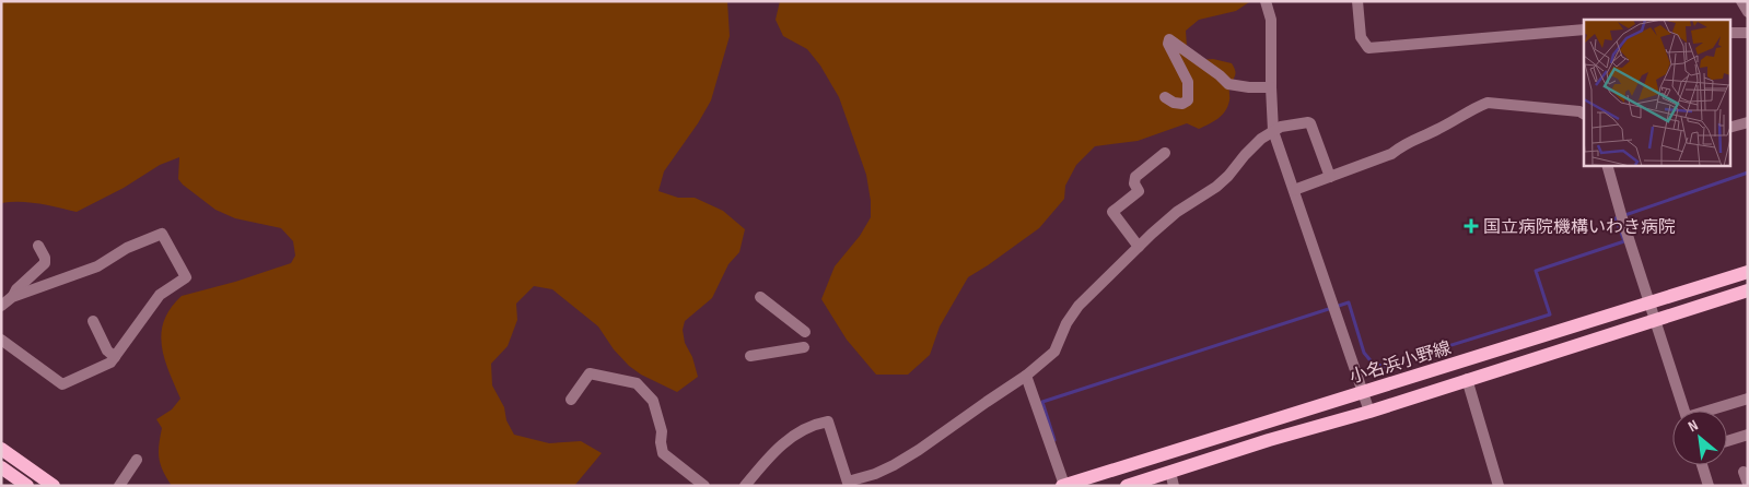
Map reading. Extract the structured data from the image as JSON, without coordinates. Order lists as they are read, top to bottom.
{
  "streets": {
    "main road": ["小名浜小野線"]
  },
  "places": {
    "health": ["国立病院機構いわき病院"]
  },
  "north": "top left"
}
